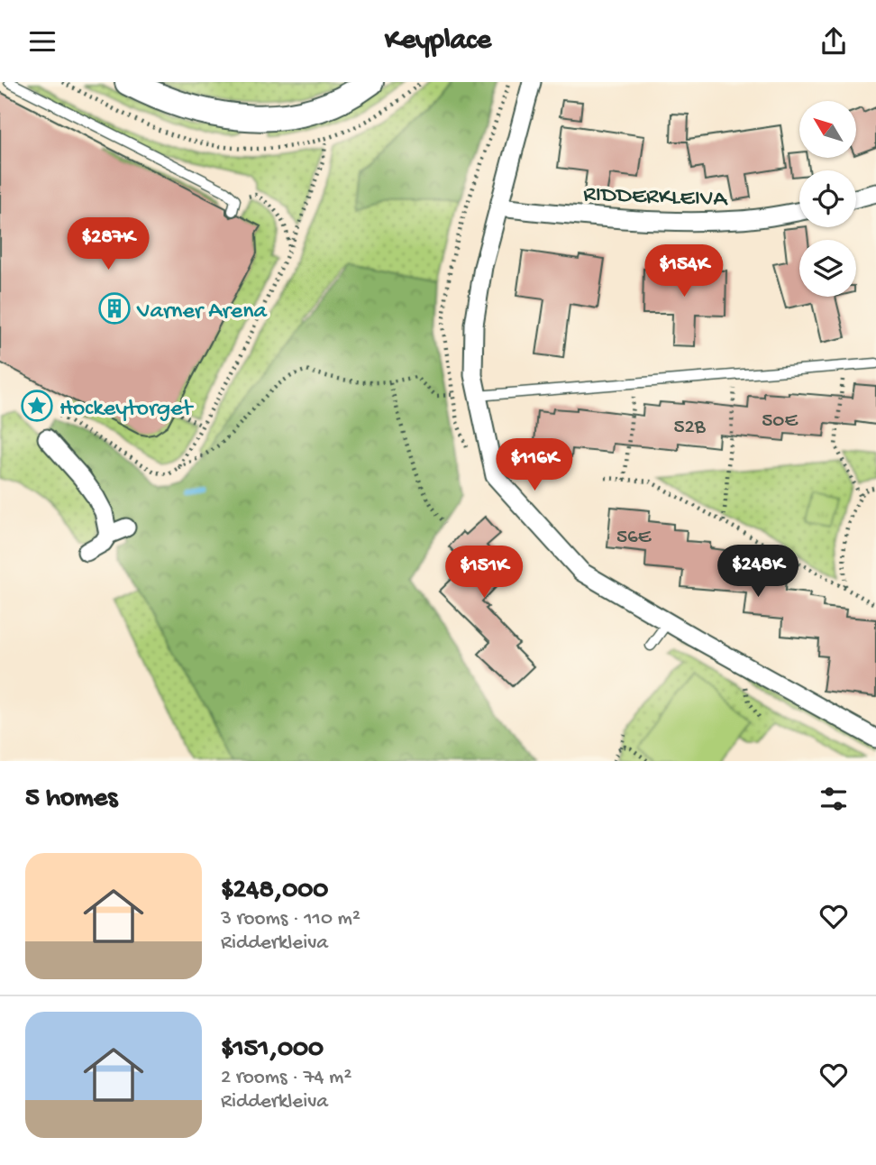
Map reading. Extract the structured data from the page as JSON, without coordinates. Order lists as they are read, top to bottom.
{
  "streets": {
    "street": ["RIDDERKLEIVA"]
  },
  "places": {
    "building": ["Varner Arena"],
    "place": ["Hockeytorget"]
  },
  "house_numbers": ["50E", "52B", "56E"],
  "north": "top left",
  "page": {
    "header": "Keyplace",
    "price": [
      "$287K",
      "$154K",
      "$116K",
      "$248K",
      "$151K"
    ],
    "heading": "5 homes",
    "list": [
      {
        "name": "$248,000",
        "note": "3 rooms · 110 m² · Ridderkleiva"
      },
      {
        "name": "$151,000",
        "note": "2 rooms · 74 m² · Ridderkleiva"
      }
    ]
  }
}
